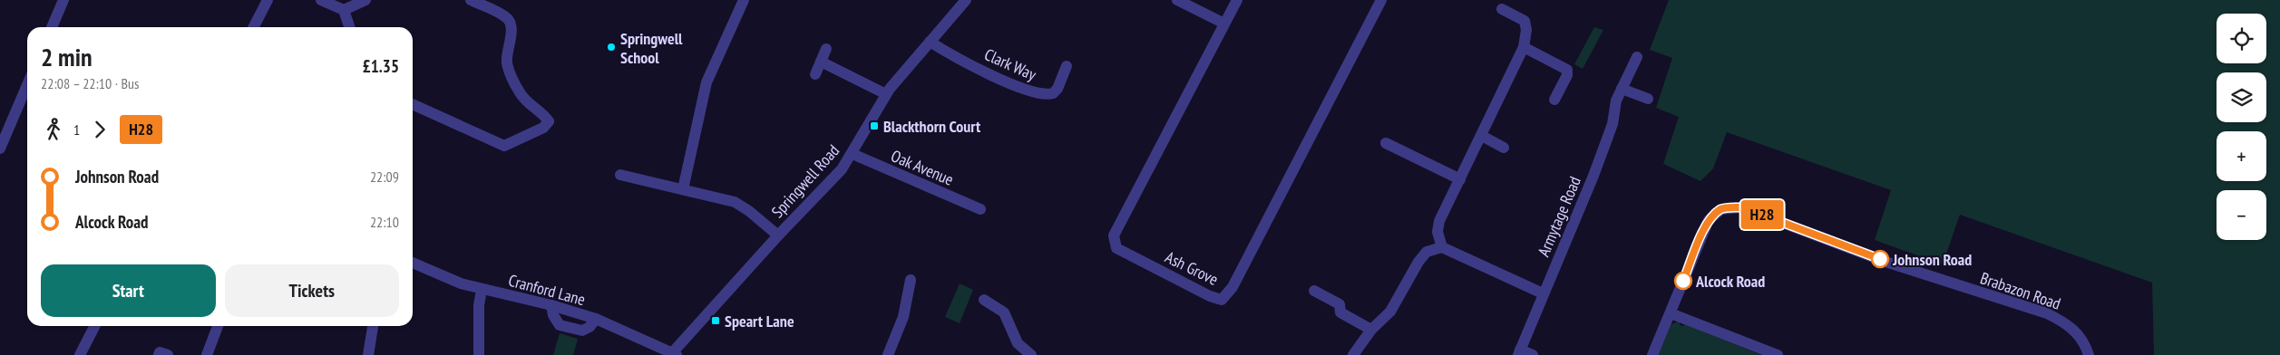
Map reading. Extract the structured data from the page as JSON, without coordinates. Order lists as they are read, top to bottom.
{
  "streets": {
    "street": [
      "Clark Way",
      "Oak Avenue",
      "Springwell Road",
      "Armytage Road",
      "Ash Grove",
      "Cranford Lane",
      "Brabazon Road"
    ]
  },
  "crossings": [
    ["Clark Way", "Springwell Road"],
    ["Oak Avenue", "Springwell Road"],
    ["Springwell Road", "Cranford Lane"]
  ],
  "places": {
    "other": ["Springwell School", "Johnson Road", "Alcock Road"],
    "transit": ["Blackthorn Court", "Speart Lane"]
  },
  "lines": ["bus line H28"],
  "page": {
    "on_map": "H28",
    "map_buttons": ["+", "−"],
    "heading": ["2 min", "22:08 – 22:10 · Bus", "£1.35"],
    "legs": ["1", "H28"],
    "list": [
      {
        "name": "Johnson Road",
        "value": "22:09"
      },
      {
        "name": "Alcock Road",
        "value": "22:10"
      }
    ],
    "buttons": ["Start", "Tickets"]
  }
}
